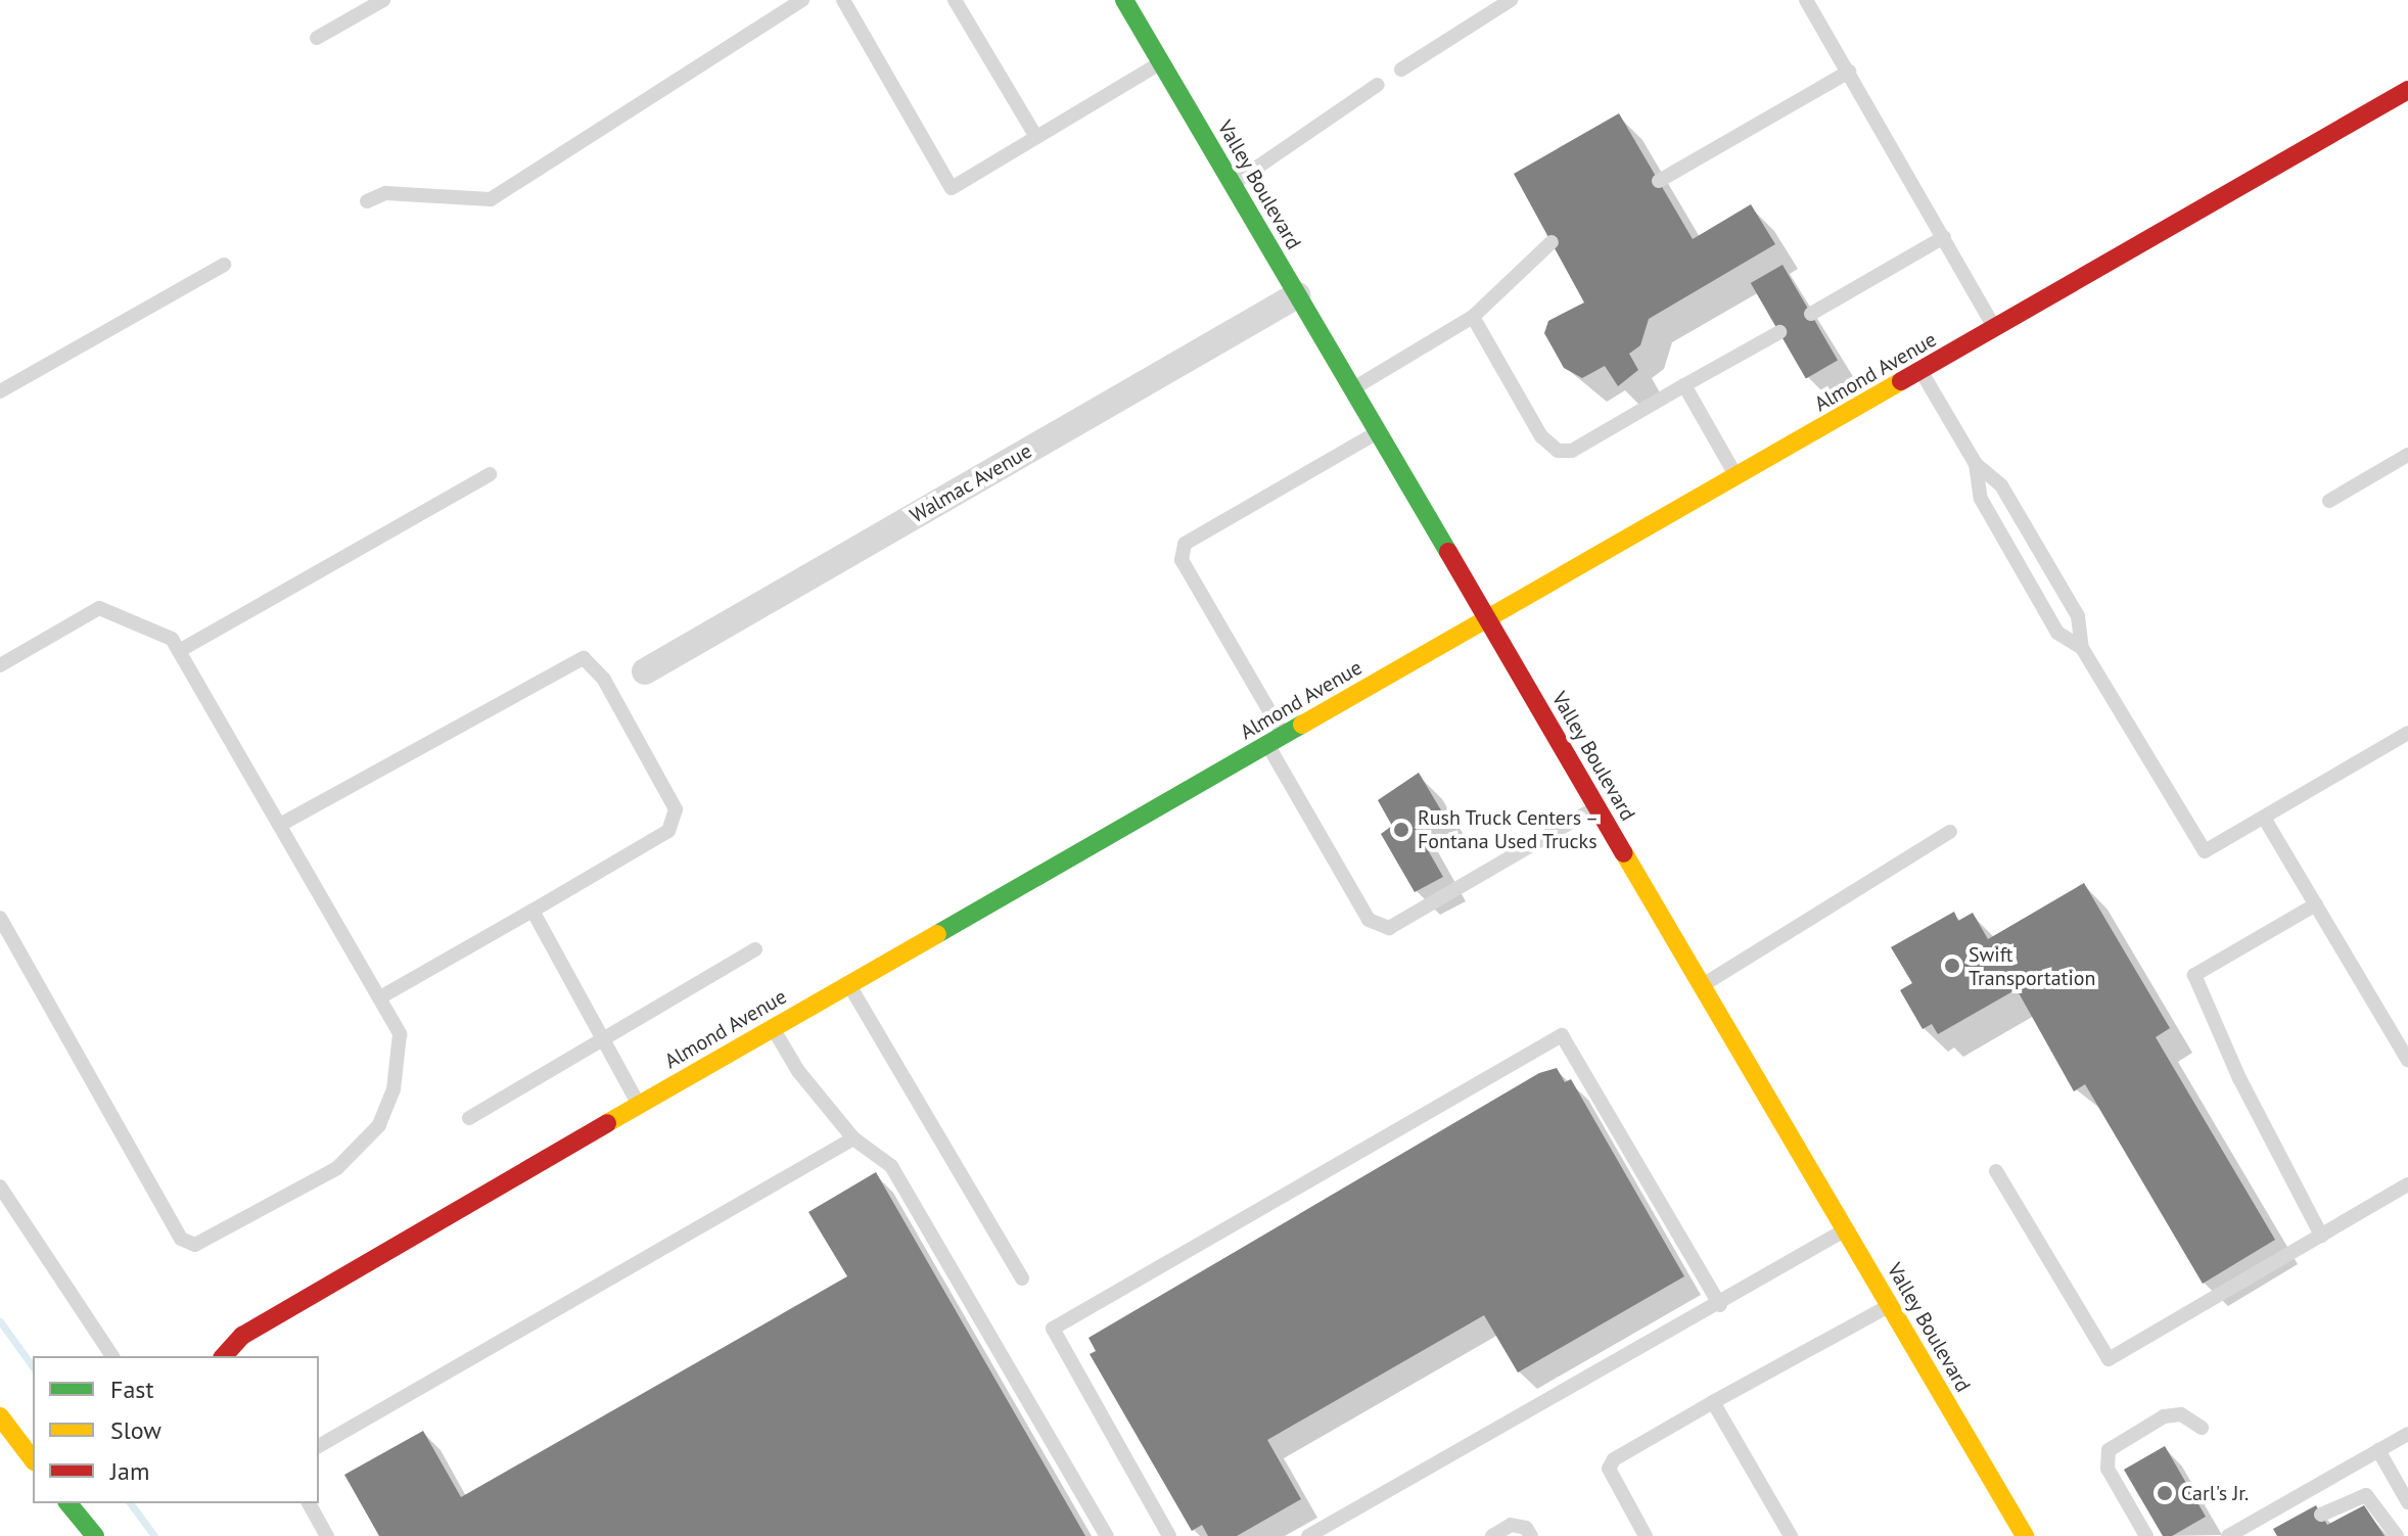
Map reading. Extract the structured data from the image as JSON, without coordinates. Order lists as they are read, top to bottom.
{
  "streets": {
    "main road": ["Valley Boulevard", "Almond Avenue"],
    "street": ["Walmac Avenue"]
  },
  "crossings": [
    ["Valley Boulevard", "Almond Avenue"],
    ["Valley Boulevard", "Walmac Avenue"]
  ],
  "places": ["Rush Truck Centers – Fontana Used Trucks", "Swift Transportation", "Carl's Jr."],
  "legend": ["Fast", "Slow", "Jam"]
}
